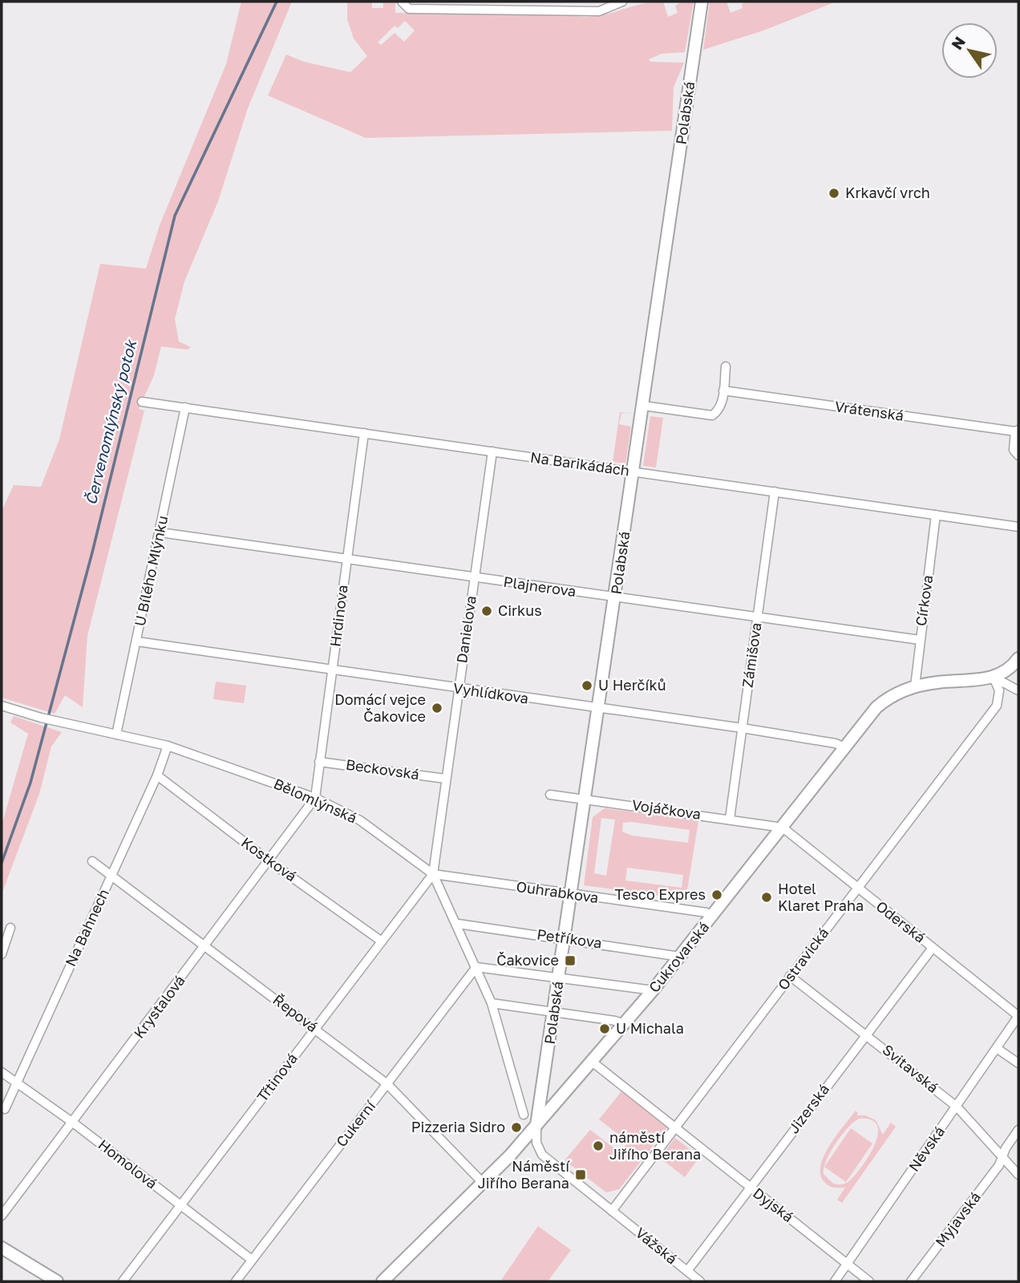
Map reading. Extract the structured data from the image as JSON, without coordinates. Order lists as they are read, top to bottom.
{
  "streets": {
    "street": [
      "Polabská",
      "Vrátenská",
      "Na Barikádách",
      "U Bílého Mlýnku",
      "Plajnerova",
      "Církova",
      "Hrdinova",
      "Danielova",
      "Zámišova",
      "Vyhlídkova",
      "Beckovská",
      "Bělomlýnská",
      "Vojáčkova",
      "Kostková",
      "Ouhrabkova",
      "Oderská",
      "Na Bahnech",
      "Petříkova",
      "Cukrovarská",
      "Ostravická",
      "Krystalová",
      "Řepová",
      "Svitavská",
      "Třtinová",
      "Jizerská",
      "Cukerní",
      "Něvská",
      "Homolová",
      "Dyjská",
      "Myjavská",
      "Vážská"
    ]
  },
  "crossings": [
    ["Polabská", "Na Barikádách"],
    ["Polabská", "Plajnerova"],
    ["Polabská", "Vyhlídkova"],
    ["Polabská", "Vojáčkova"],
    ["Polabská", "Ouhrabkova"],
    ["Polabská", "Petříkova"],
    ["Polabská", "Cukrovarská"],
    ["Na Barikádách", "U Bílého Mlýnku"],
    ["Na Barikádách", "Církova"],
    ["Na Barikádách", "Hrdinova"],
    ["Na Barikádách", "Danielova"],
    ["Na Barikádách", "Zámišova"],
    ["U Bílého Mlýnku", "Plajnerova"],
    ["U Bílého Mlýnku", "Vyhlídkova"],
    ["U Bílého Mlýnku", "Bělomlýnská"],
    ["Plajnerova", "Církova"],
    ["Plajnerova", "Hrdinova"],
    ["Plajnerova", "Danielova"],
    ["Plajnerova", "Zámišova"],
    ["Církova", "Cukrovarská"],
    ["Hrdinova", "Vyhlídkova"],
    ["Hrdinova", "Beckovská"],
    ["Hrdinova", "Bělomlýnská"],
    ["Hrdinova", "Krystalová"],
    ["Danielova", "Vyhlídkova"],
    ["Danielova", "Beckovská"],
    ["Danielova", "Bělomlýnská"],
    ["Danielova", "Ouhrabkova"],
    ["Danielova", "Třtinová"],
    ["Zámišova", "Vyhlídkova"],
    ["Zámišova", "Vojáčkova"],
    ["Vyhlídkova", "Cukrovarská"],
    ["Bělomlýnská", "Ouhrabkova"],
    ["Bělomlýnská", "Na Bahnech"],
    ["Bělomlýnská", "Petříkova"],
    ["Bělomlýnská", "Krystalová"],
    ["Bělomlýnská", "Třtinová"],
    ["Bělomlýnská", "Cukerní"],
    ["Vojáčkova", "Oderská"],
    ["Vojáčkova", "Cukrovarská"],
    ["Kostková", "Na Bahnech"],
    ["Kostková", "Krystalová"],
    ["Kostková", "Třtinová"],
    ["Ouhrabkova", "Cukrovarská"],
    ["Ouhrabkova", "Třtinová"],
    ["Oderská", "Cukrovarská"],
    ["Oderská", "Ostravická"],
    ["Oderská", "Jizerská"],
    ["Oderská", "Něvská"],
    ["Na Bahnech", "Řepová"],
    ["Na Bahnech", "Homolová"],
    ["Petříkova", "Cukrovarská"],
    ["Cukrovarská", "Ostravická"],
    ["Cukrovarská", "Řepová"],
    ["Ostravická", "Svitavská"],
    ["Ostravická", "Dyjská"],
    ["Krystalová", "Řepová"],
    ["Krystalová", "Homolová"],
    ["Řepová", "Třtinová"],
    ["Řepová", "Cukerní"],
    ["Svitavská", "Jizerská"],
    ["Svitavská", "Něvská"],
    ["Svitavská", "Myjavská"],
    ["Třtinová", "Homolová"],
    ["Jizerská", "Dyjská"],
    ["Jizerská", "Vážská"],
    ["Cukerní", "Homolová"],
    ["Něvská", "Dyjská"]
  ],
  "water": ["Červenomlýnský potok"],
  "places": {
    "other": [
      "Krkavčí vrch",
      "Cirkus",
      "U Herčíků",
      "Domácí vejce Čakovice",
      "Tesco Expres",
      "Hotel Klaret Praha",
      "U Michala",
      "Pizzeria Sidro",
      "náměstí Jiřího Berana"
    ],
    "transit": ["Čakovice", "Náměstí Jiřího Berana"]
  },
  "north": "top left"
}
